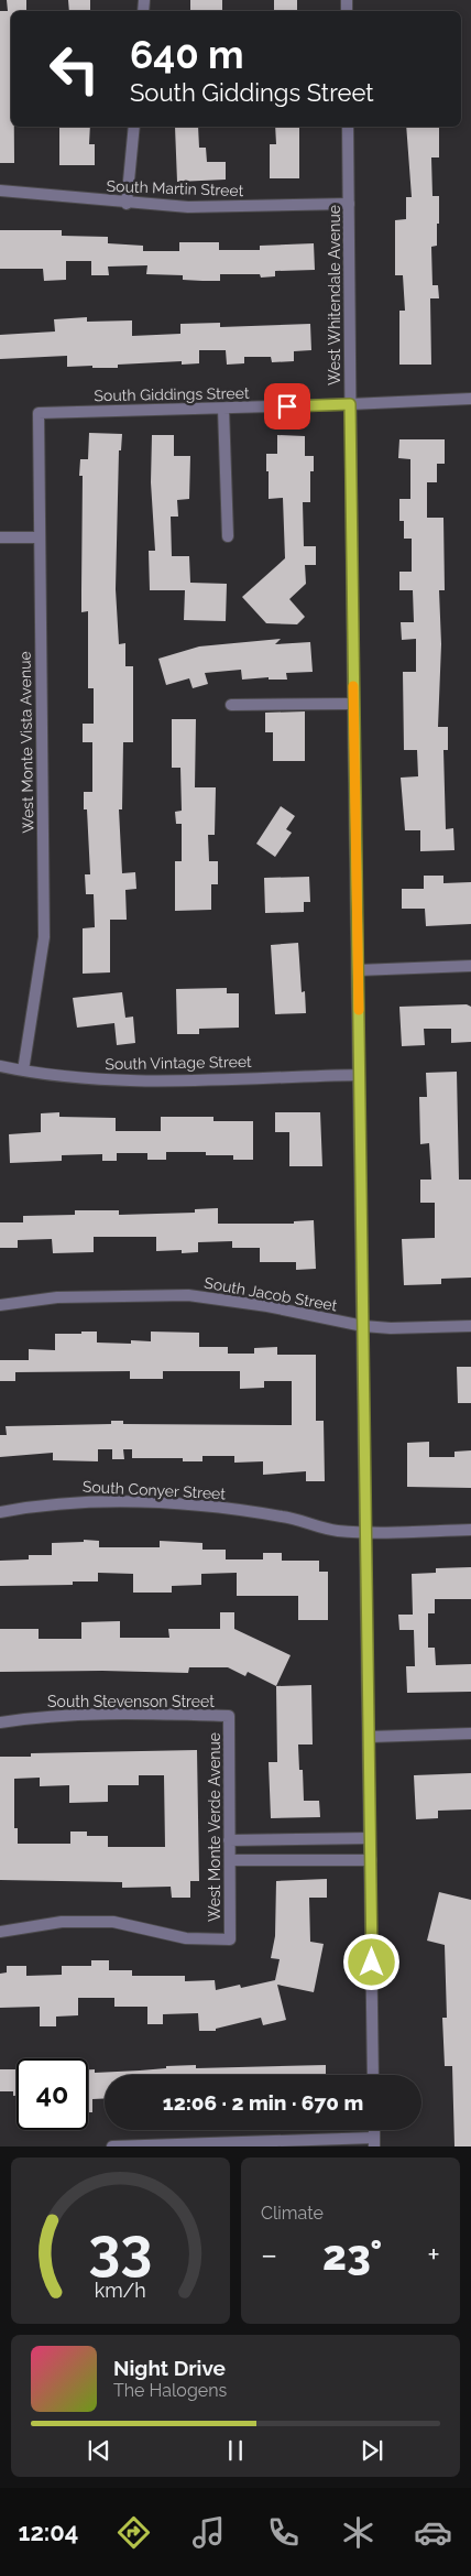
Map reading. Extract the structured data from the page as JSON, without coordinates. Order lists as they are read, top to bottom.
{
  "streets": {
    "street": [
      "South Martin Street",
      "West Whitendale Avenue",
      "South Giddings Street",
      "West Monte Vista Avenue",
      "South Vintage Street",
      "South Jacob Street",
      "South Conyer Street",
      "South Stevenson Street",
      "West Monte Verde Avenue"
    ]
  },
  "crossings": [
    ["South Martin Street", "West Whitendale Avenue"],
    ["West Whitendale Avenue", "South Giddings Street"],
    ["West Whitendale Avenue", "South Vintage Street"],
    ["West Whitendale Avenue", "South Jacob Street"],
    ["West Whitendale Avenue", "South Conyer Street"],
    ["South Giddings Street", "West Monte Vista Avenue"],
    ["West Monte Vista Avenue", "South Vintage Street"],
    ["South Stevenson Street", "West Monte Verde Avenue"]
  ],
  "page": {
    "turn": ["640 m", "South Giddings Street"],
    "limit": "40",
    "trip": "12:06 · 2 min · 670 m",
    "tile": "Climate",
    "heat": ["−", "23°", "+"],
    "song": ["Night Drive", "The Halogens"],
    "tabs": "12:04",
    "gauge": ["33", "km/h"]
  }
}
